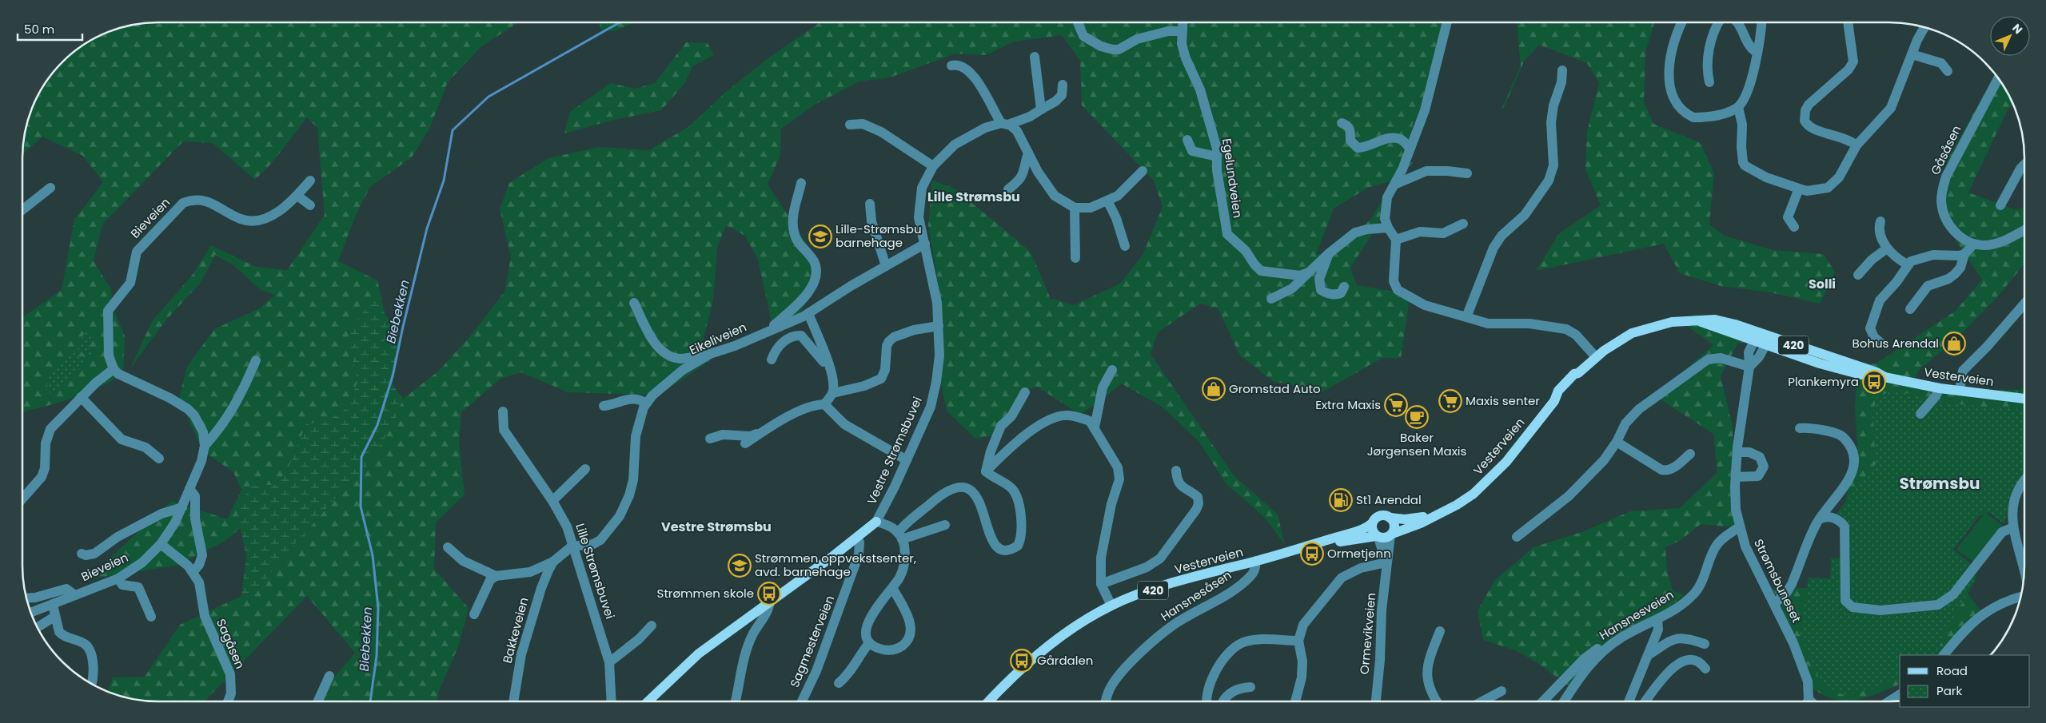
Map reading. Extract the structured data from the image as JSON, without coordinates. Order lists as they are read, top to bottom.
{
  "streets": {
    "main road": ["420", "Vesterveien", "Vestre Strømsbuvei"],
    "street": [
      "Gåsåsen",
      "Egelundveien",
      "Bieveien",
      "Eikeliveien",
      "Lille Strømsbuvei",
      "Strømsbuneset",
      "Hansnesåsen",
      "Hansnesveien",
      "Bakkeveien",
      "Ormevikveien",
      "Sagmesterveien",
      "Sagåsen"
    ]
  },
  "crossings": [
    ["Eikeliveien", "Vestre Strømsbuvei"],
    ["Eikeliveien", "Lille Strømsbuvei"],
    ["Eikeliveien", "Bakkeveien"],
    ["420", "Vesterveien"],
    ["420", "Ormevikveien"],
    ["Vesterveien", "Strømsbuneset"],
    ["Vesterveien", "Hansnesåsen"],
    ["Vesterveien", "Ormevikveien"],
    ["Vestre Strømsbuvei", "Sagmesterveien"],
    ["Lille Strømsbuvei", "Bakkeveien"],
    ["Strømsbuneset", "Hansnesveien"]
  ],
  "districts": [
    "Lille Strømsbu",
    "Solli",
    "Strømsbu",
    "Vestre Strømsbu"
  ],
  "water": ["Biebekken"],
  "places": {
    "school or university": ["Lille-Strømsbu barnehage", "Strømmen oppvekstsenter, avd. barnehage"],
    "shop": ["Bohus Arendal", "Gromstad Auto"],
    "bus stop": [
      "Plankemyra",
      "Ormetjenn",
      "Strømmen skole",
      "Gårdalen"
    ],
    "supermarket": ["Maxis senter", "Extra Maxis"],
    "cafe": ["Baker Jørgensen Maxis"],
    "fuel station": ["St1 Arendal"]
  },
  "legend": ["Road", "Park"],
  "scale_bar": "50 m",
  "north": "top right"
}
